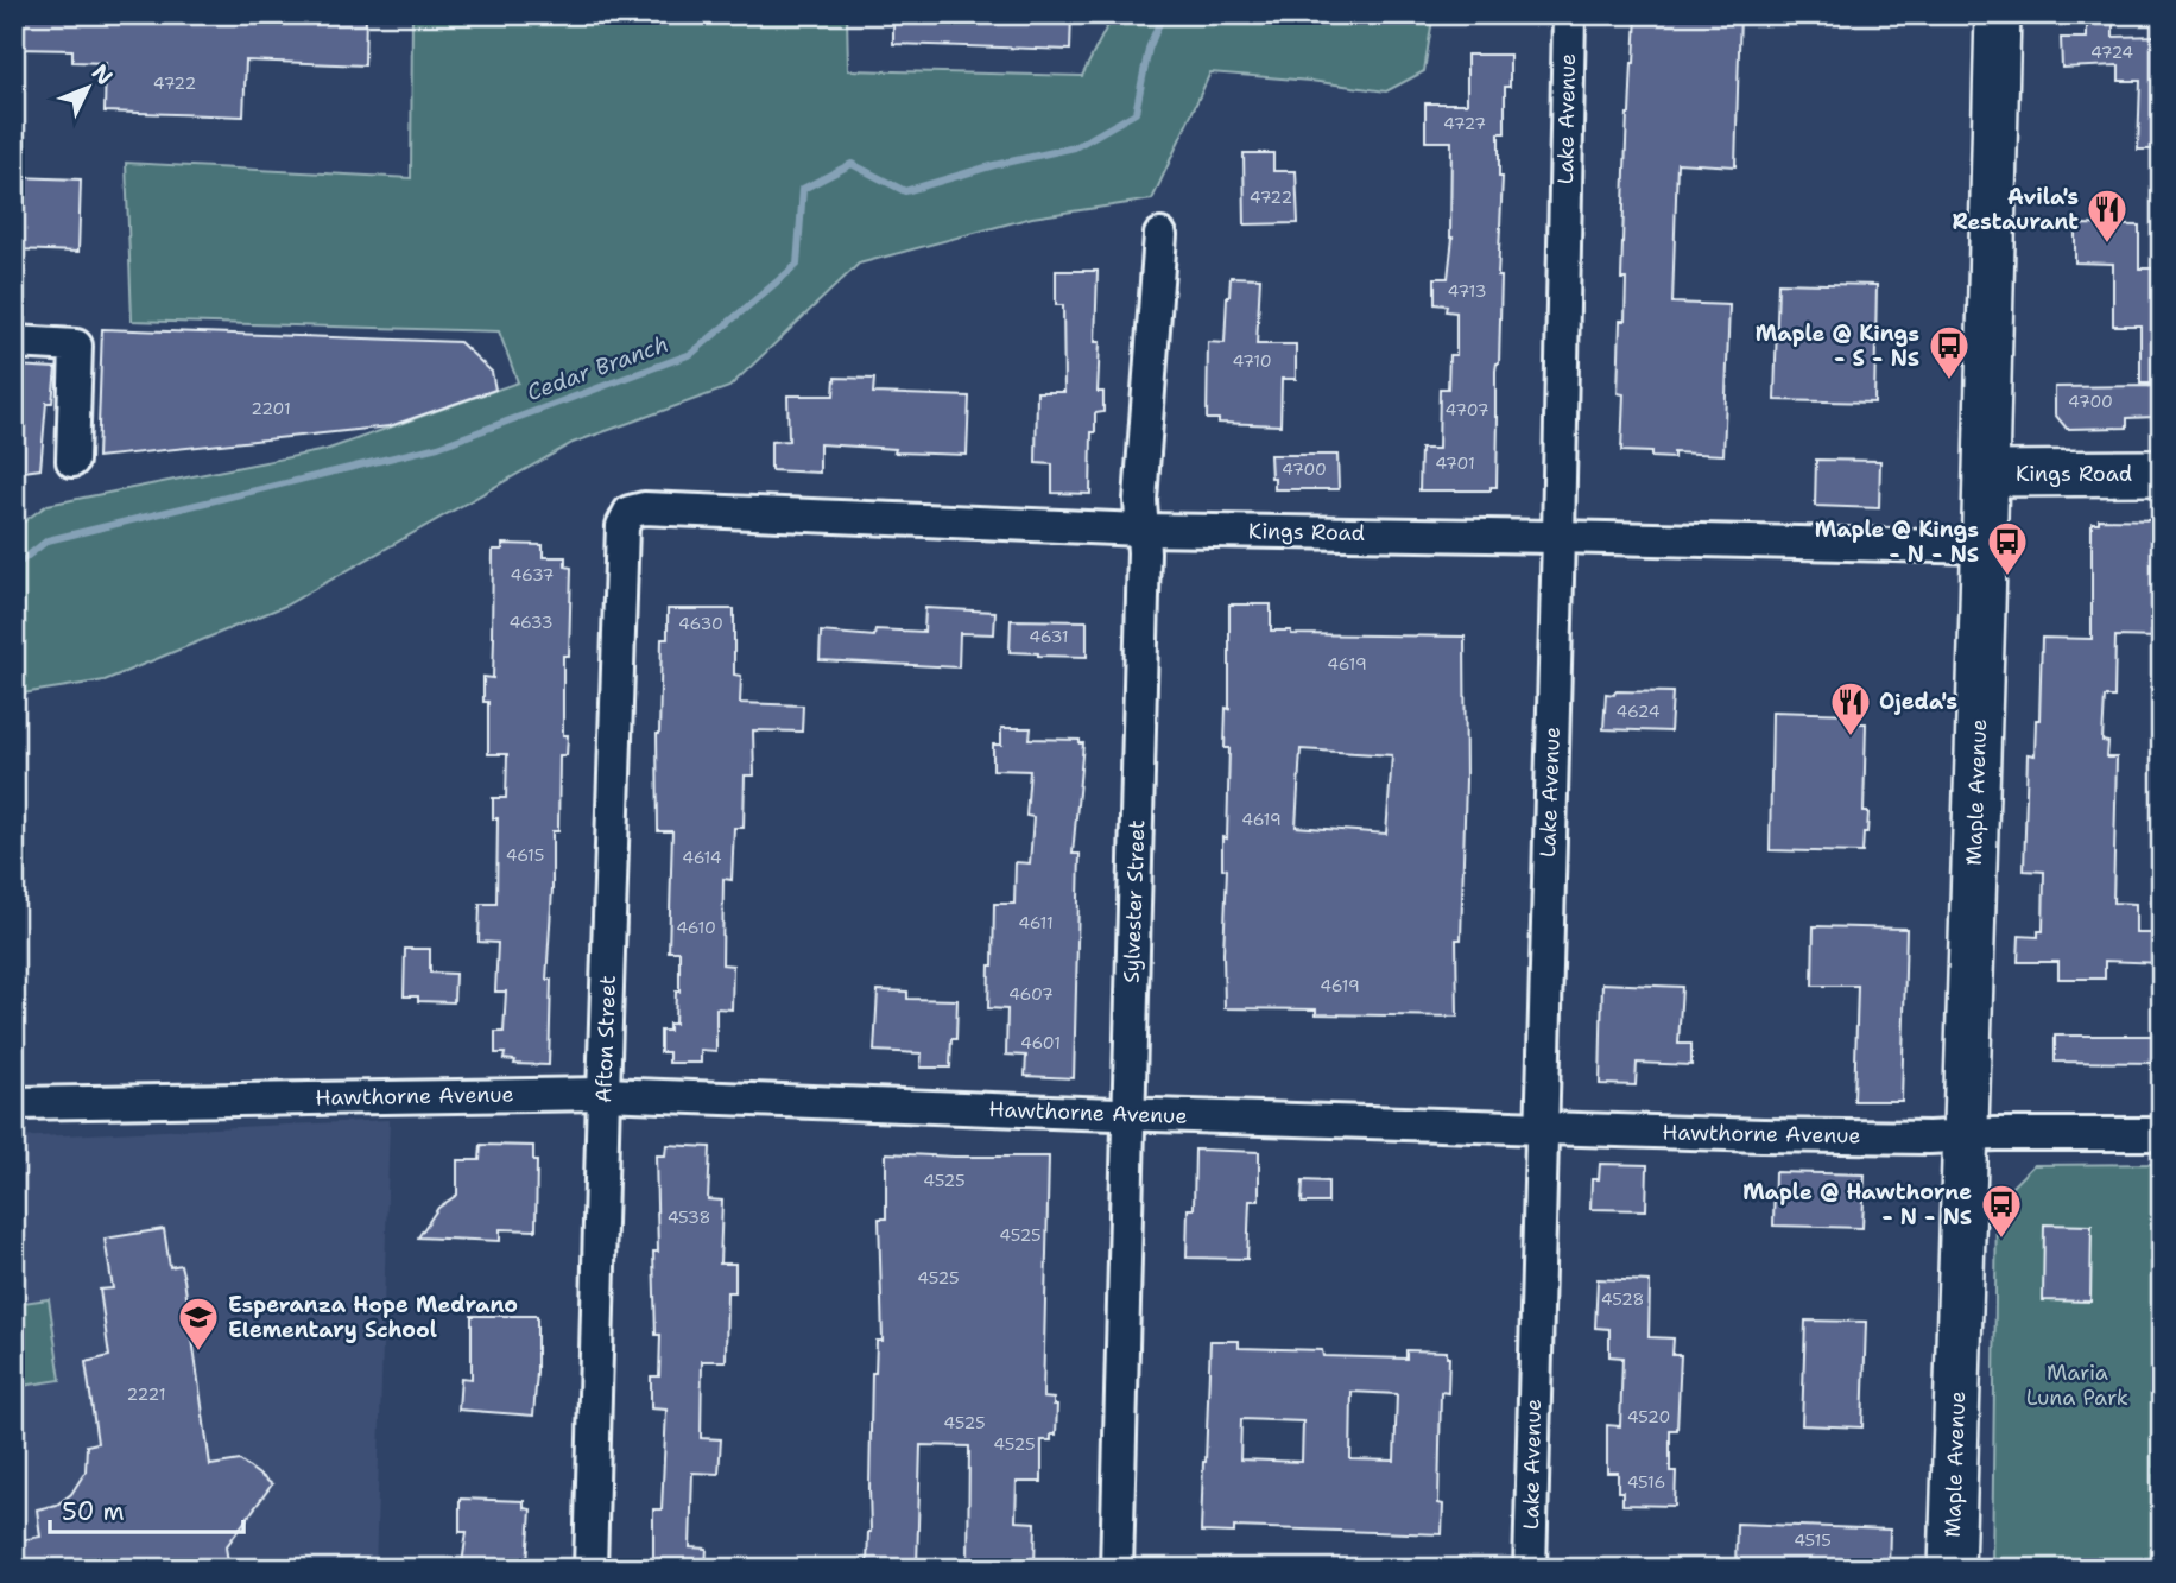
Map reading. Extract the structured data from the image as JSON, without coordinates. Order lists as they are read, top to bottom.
{
  "streets": {
    "main road": ["Kings Road", "Maple Avenue"],
    "street": [
      "Lake Avenue",
      "Sylvester Street",
      "Afton Street",
      "Hawthorne Avenue"
    ]
  },
  "crossings": [
    ["Lake Avenue", "Kings Road"],
    ["Lake Avenue", "Hawthorne Avenue"],
    ["Kings Road", "Maple Avenue"],
    ["Kings Road", "Sylvester Street"],
    ["Kings Road", "Afton Street"],
    ["Maple Avenue", "Hawthorne Avenue"],
    ["Sylvester Street", "Hawthorne Avenue"],
    ["Afton Street", "Hawthorne Avenue"]
  ],
  "water": ["Cedar Branch"],
  "parks": ["Maria Luna Park"],
  "places": {
    "restaurant": ["Avila's Restaurant", "Ojeda's"],
    "bus stop": ["Maple @ Kings - S - NS", "Maple @ Kings - N - NS", "Maple @ Hawthorne - N - NS"],
    "school or university": ["Esperanza Hope Medrano Elementary School"]
  },
  "house_numbers": [
    "4724",
    "4722",
    "4727",
    "4722",
    "4713",
    "4710",
    "4700",
    "2201",
    "4707",
    "4701",
    "4700",
    "4637",
    "4633",
    "4630",
    "4631",
    "4619",
    "4624",
    "4619",
    "4615",
    "4614",
    "4611",
    "4610",
    "4619",
    "4607",
    "4601",
    "4525",
    "4538",
    "4525",
    "4525",
    "4528",
    "2221",
    "4520",
    "4525",
    "4525",
    "4516",
    "4515"
  ],
  "scale_bar": "50 m",
  "north": "top right"
}
